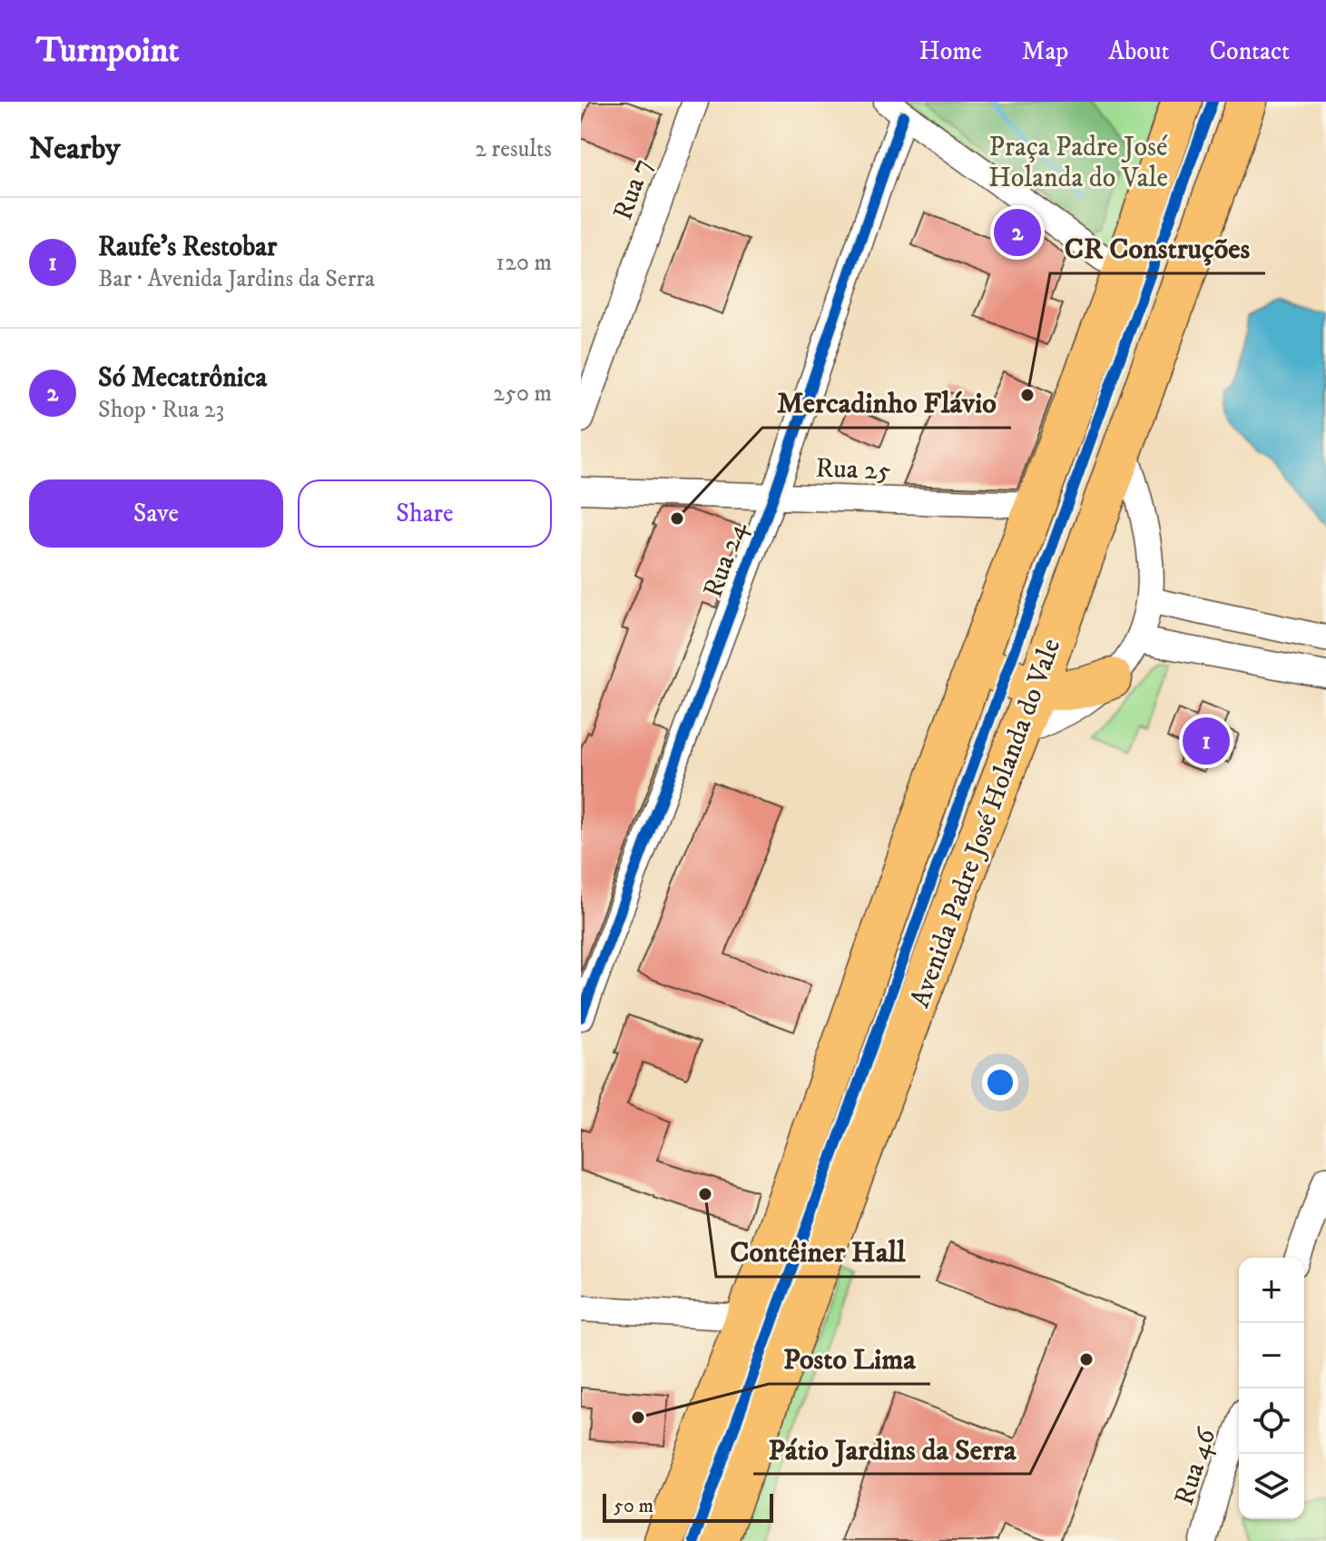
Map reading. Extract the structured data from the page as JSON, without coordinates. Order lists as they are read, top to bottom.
{
  "streets": {
    "main road": ["Avenida Padre José Holanda do Vale"],
    "street": [
      "Rua 7",
      "Rua 25",
      "Rua 24",
      "Rua 46"
    ]
  },
  "crossings": [
    ["Rua 25", "Rua 24"]
  ],
  "parks": ["Praça Padre José Holanda do Vale"],
  "places": [
    "CR Construções",
    "Mercadinho Flávio",
    "Contêiner Hall",
    "Pátio Jardins da Serra",
    "Posto Lima"
  ],
  "scale_bar": "50 m",
  "page": {
    "header": "Turnpoint",
    "nav": [
      "Home",
      "Map",
      "About",
      "Contact"
    ],
    "heading": ["Nearby", "2 results"],
    "list": [
      {
        "mark": "1",
        "name": "Raufe's Restobar",
        "note": "Bar · Avenida Jardins da Serra",
        "value": "120 m"
      },
      {
        "mark": "2",
        "name": "Só Mecatrônica",
        "note": "Shop · Rua 23",
        "value": "250 m"
      }
    ],
    "pins": ["2", "1"],
    "buttons": ["Save", "Share"],
    "map_buttons": ["+", "−"],
    "scale": "50 m"
  }
}
